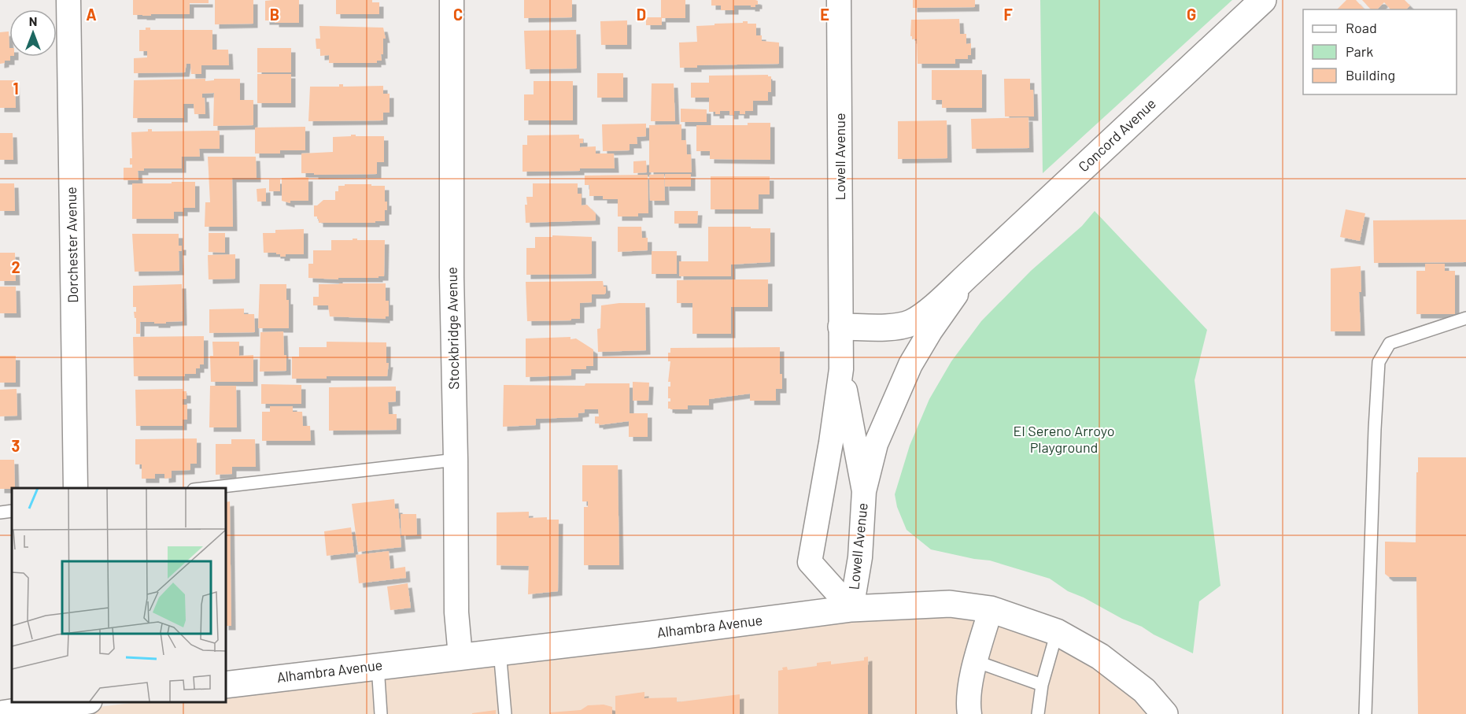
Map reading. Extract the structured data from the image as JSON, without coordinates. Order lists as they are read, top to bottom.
{
  "streets": {
    "main road": ["Concord Avenue", "Alhambra Avenue"],
    "street": ["Lowell Avenue", "Dorchester Avenue", "Stockbridge Avenue"]
  },
  "crossings": [
    ["Concord Avenue", "Lowell Avenue"],
    ["Lowell Avenue", "Alhambra Avenue"],
    ["Stockbridge Avenue", "Alhambra Avenue"]
  ],
  "parks": ["El Sereno Arroyo Playground"],
  "legend": ["Road", "Park", "Building"],
  "north": "top",
  "grid": {
    "columns": [
      "A",
      "B",
      "C",
      "D",
      "E",
      "F",
      "G"
    ],
    "rows": ["1", "2", "3"]
  }
}
